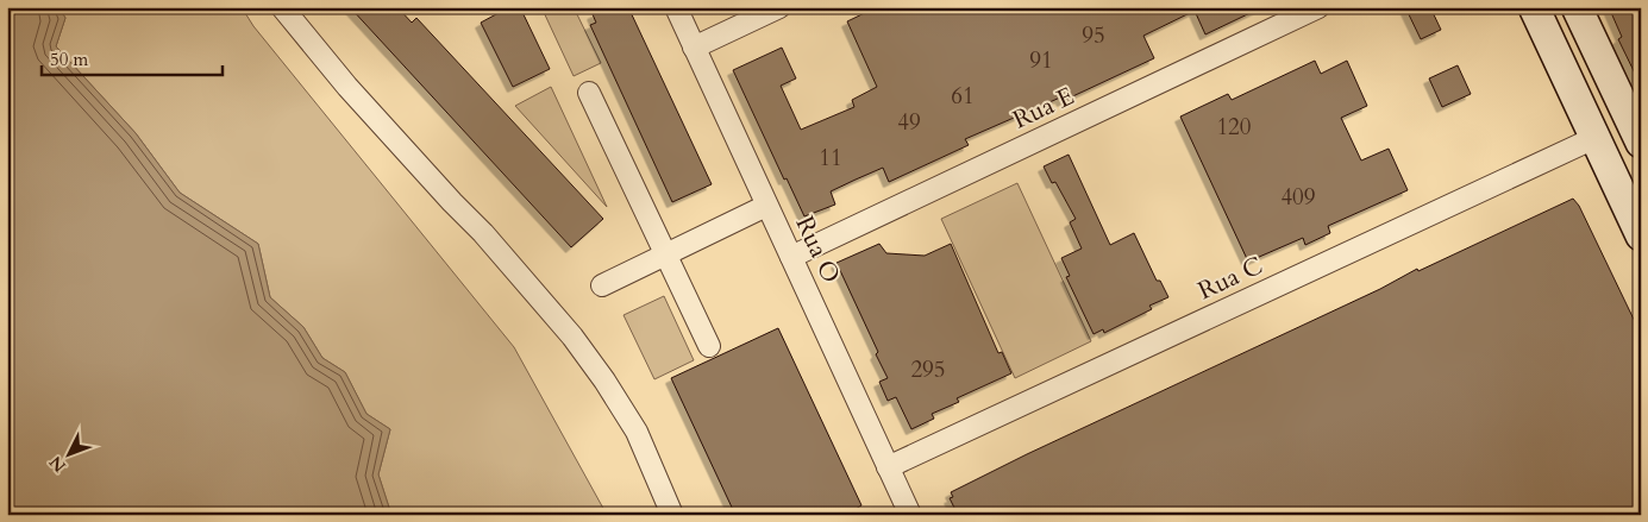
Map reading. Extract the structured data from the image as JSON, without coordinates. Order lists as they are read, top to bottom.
{
  "streets": {
    "street": ["Rua E", "Rua O", "Rua C"]
  },
  "crossings": [
    ["Rua E", "Rua O"],
    ["Rua O", "Rua C"]
  ],
  "house_numbers": [
    "95",
    "91",
    "61",
    "49",
    "120",
    "11",
    "409",
    "295"
  ],
  "scale_bar": "50 m",
  "north": "bottom left"
}
